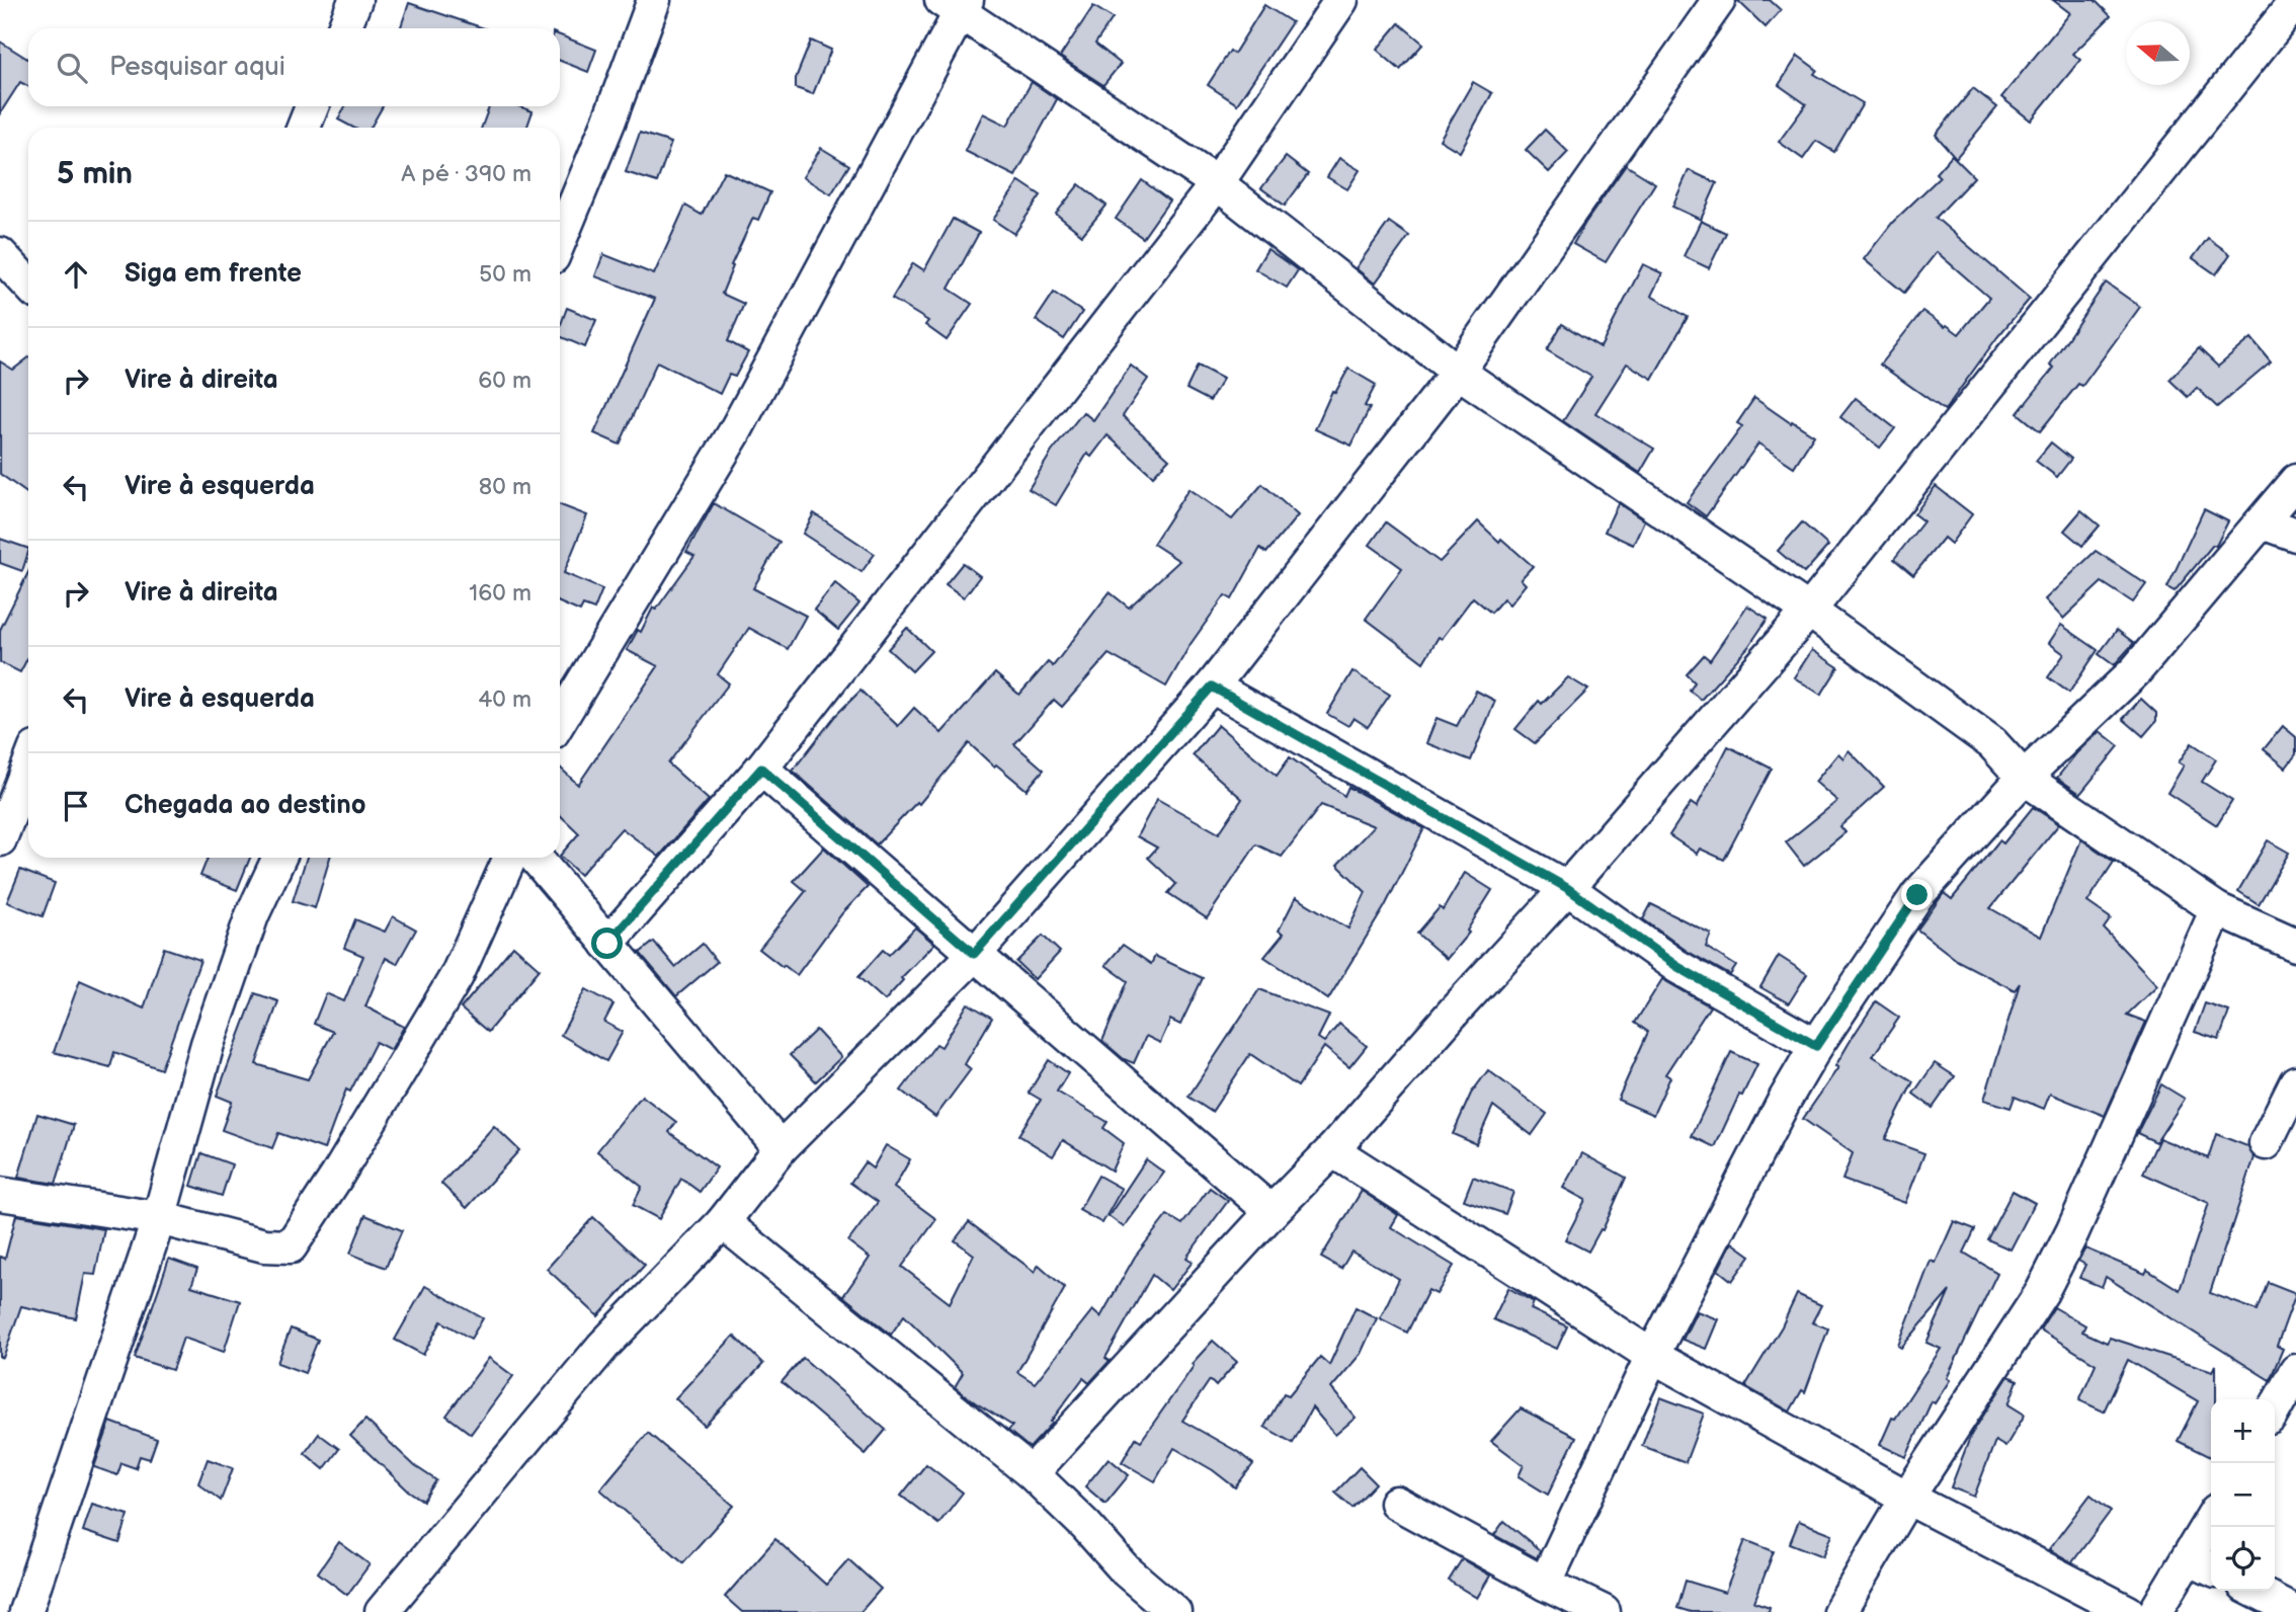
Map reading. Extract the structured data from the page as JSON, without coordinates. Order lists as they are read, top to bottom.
{
  "north": "left",
  "page": {
    "search": "Pesquisar aqui",
    "heading": ["5 min", "A pé · 390 m"],
    "list": [
      ["Siga em frente", "50 m"],
      ["Vire à direita", "60 m"],
      ["Vire à esquerda", "80 m"],
      ["Vire à direita", "160 m"],
      ["Vire à esquerda", "40 m"],
      "Chegada ao destino"
    ],
    "map_buttons": ["+", "−"]
  }
}
